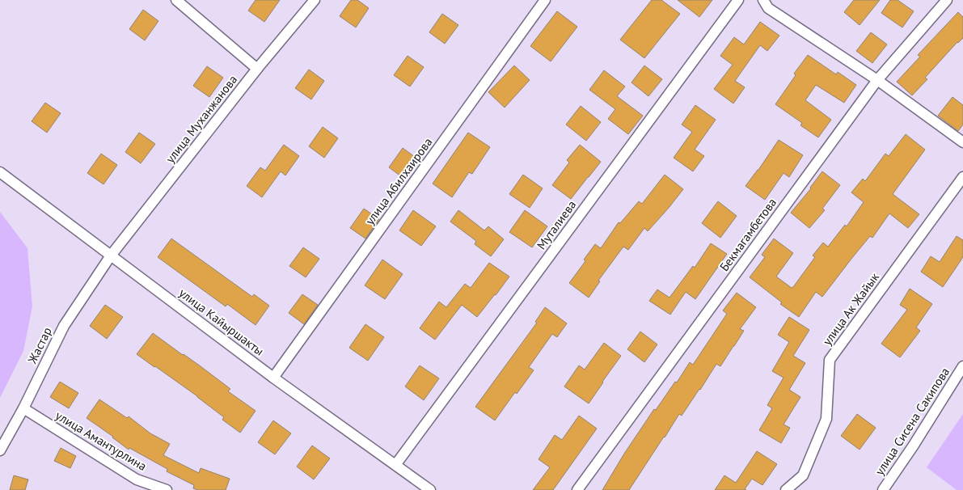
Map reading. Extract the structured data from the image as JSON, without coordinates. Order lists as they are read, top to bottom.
{
  "streets": {
    "street": [
      "улица Муханжанова",
      "улица Абилхаирова",
      "Муталиева",
      "Бекмагамбетова",
      "улица Ак Жайык",
      "улица Кайыршакты",
      "Жастар",
      "улица Сисена Сакипова",
      "улица Амантурлина"
    ]
  },
  "crossings": [
    ["улица Муханжанова", "улица Кайыршакты"],
    ["улица Муханжанова", "Жастар"],
    ["улица Абилхаирова", "улица Кайыршакты"],
    ["Муталиева", "улица Кайыршакты"],
    ["улица Кайыршакты", "Жастар"],
    ["Жастар", "улица Амантурлина"]
  ]
}
